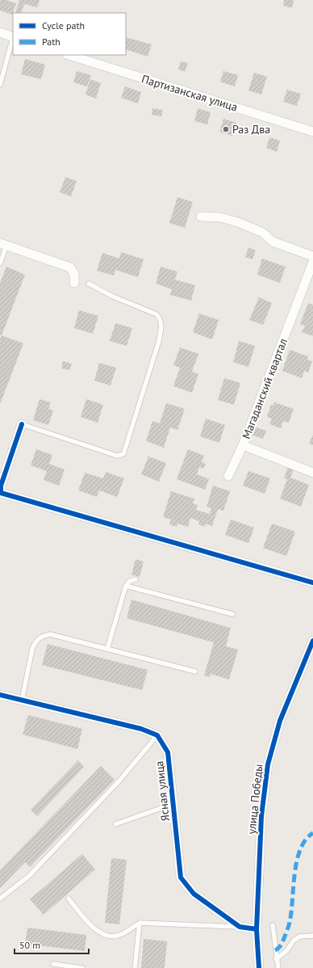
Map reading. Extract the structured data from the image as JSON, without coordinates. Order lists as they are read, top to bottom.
{
  "streets": {
    "street": [
      "Партизанская улица",
      "Магаданский квартал",
      "Ясная улица",
      "улица Победы"
    ]
  },
  "crossings": [
    ["Ясная улица", "улица Победы"]
  ],
  "places": ["Раз Два"],
  "legend": ["Cycle path", "Path"],
  "scale_bar": "50 m"
}
